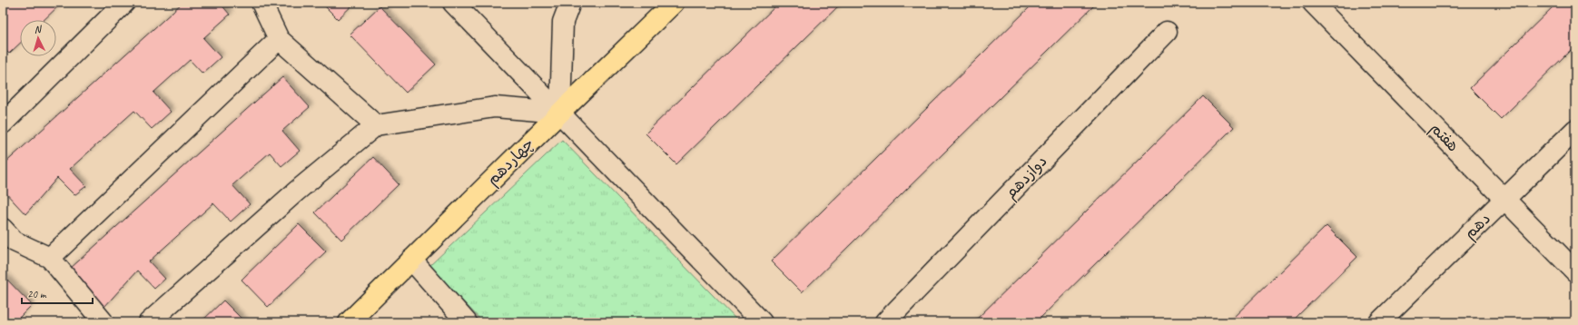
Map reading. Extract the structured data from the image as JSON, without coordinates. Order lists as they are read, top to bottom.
{
  "streets": {
    "main road": ["چهاردهم"],
    "street": ["هفتم", "دوازدهم", "دهم"]
  },
  "crossings": [
    ["هفتم", "دهم"]
  ],
  "scale_bar": "20 m",
  "north": "top"
}
